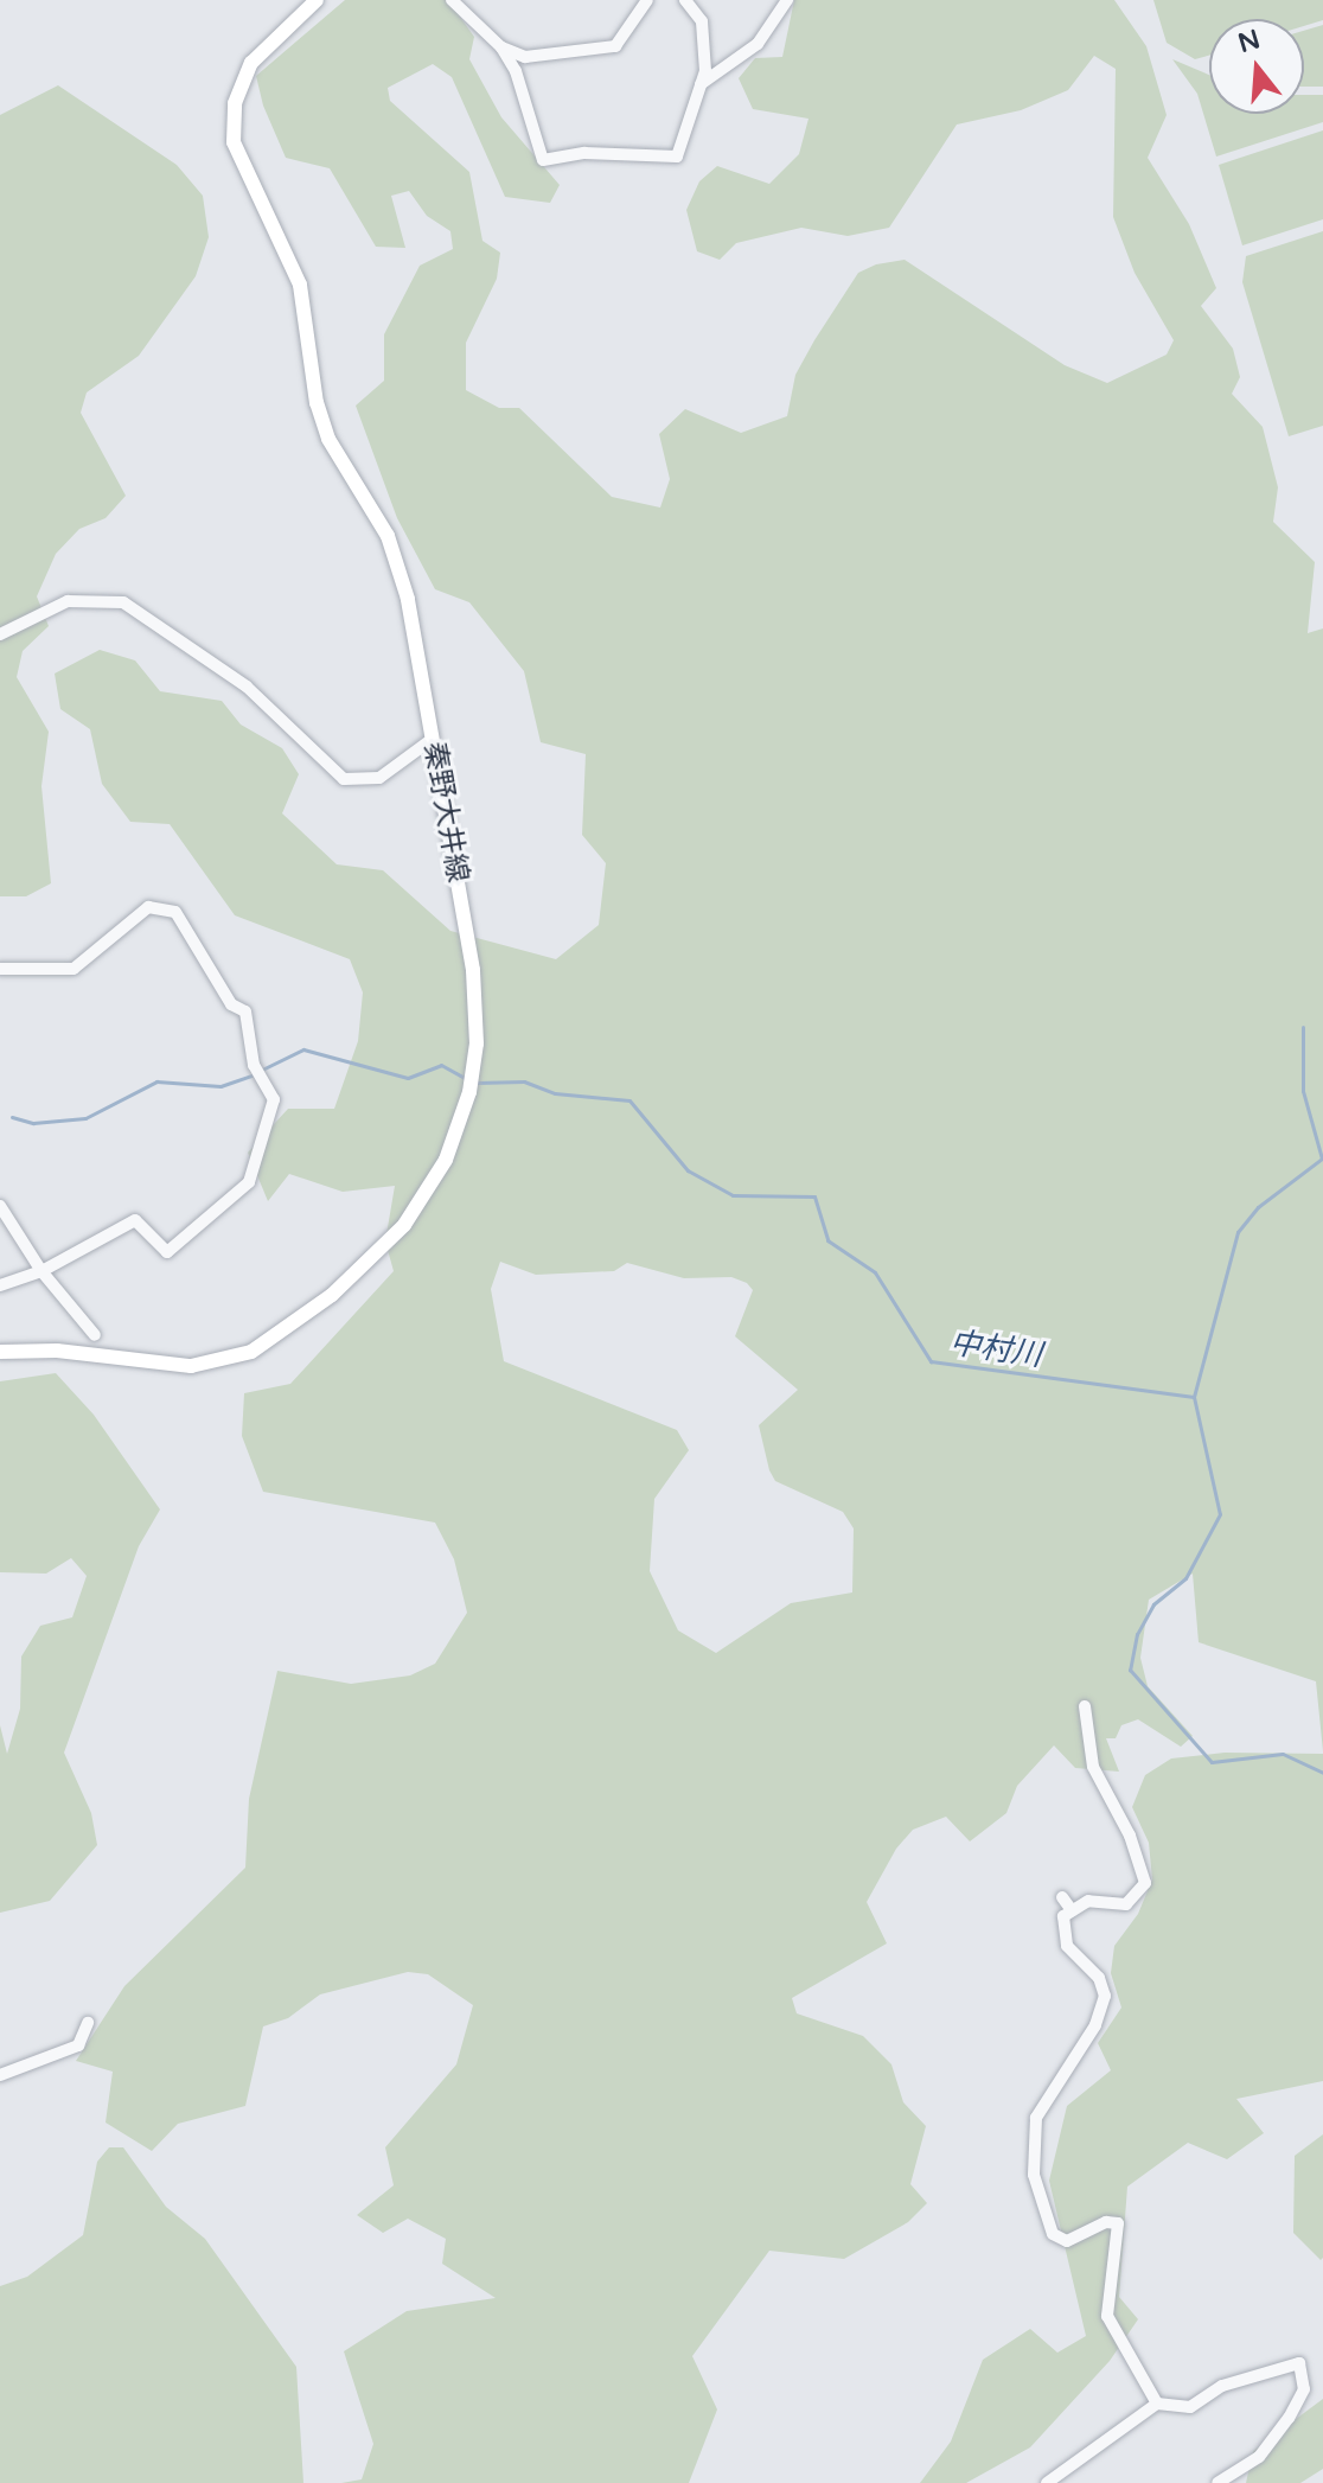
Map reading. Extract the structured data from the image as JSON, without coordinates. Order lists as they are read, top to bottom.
{
  "streets": {
    "main road": ["秦野大井線"]
  },
  "water": ["中村川"],
  "north": "top"
}
